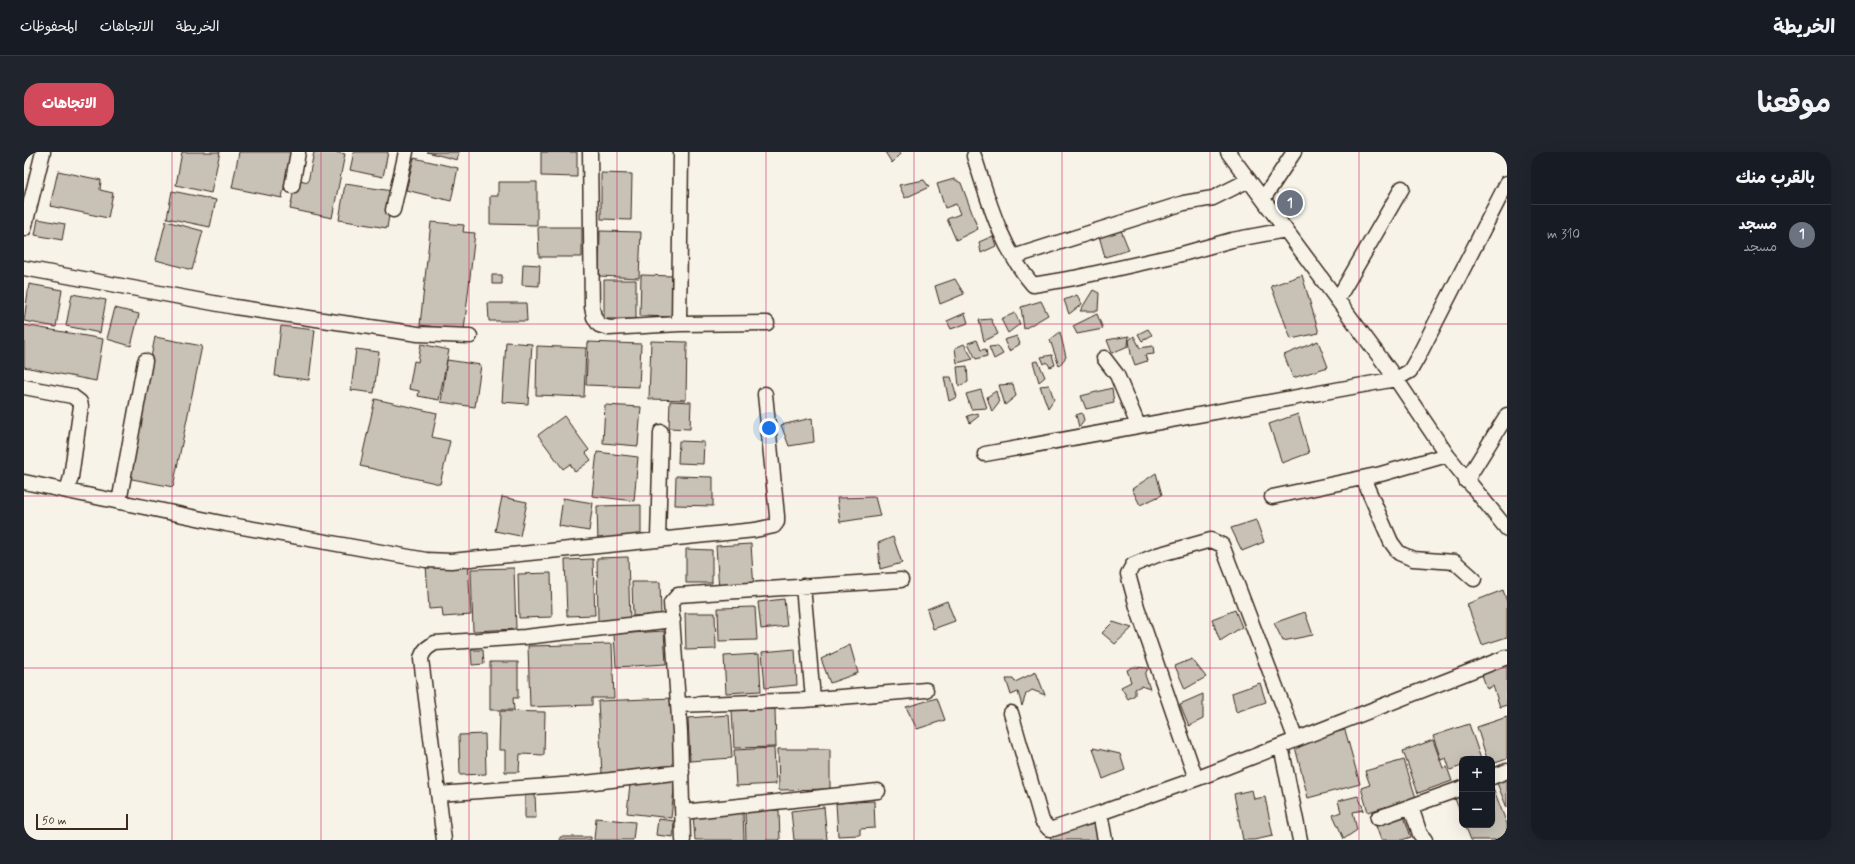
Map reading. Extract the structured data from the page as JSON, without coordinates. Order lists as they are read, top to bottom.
{
  "scale_bar": "50 m",
  "page": {
    "header": "الخريطة",
    "nav": ["الخريطة", "الاتجاهات", "المحفوظات"],
    "title": "موقعنا",
    "buttons": "الاتجاهات",
    "heading": "بالقرب منك",
    "pins": "1",
    "list": [
      {
        "mark": "1",
        "name": "مسجد",
        "note": "مسجد",
        "value": "310 m"
      }
    ],
    "map_buttons": ["+", "−"],
    "scale": "50 m"
  }
}
